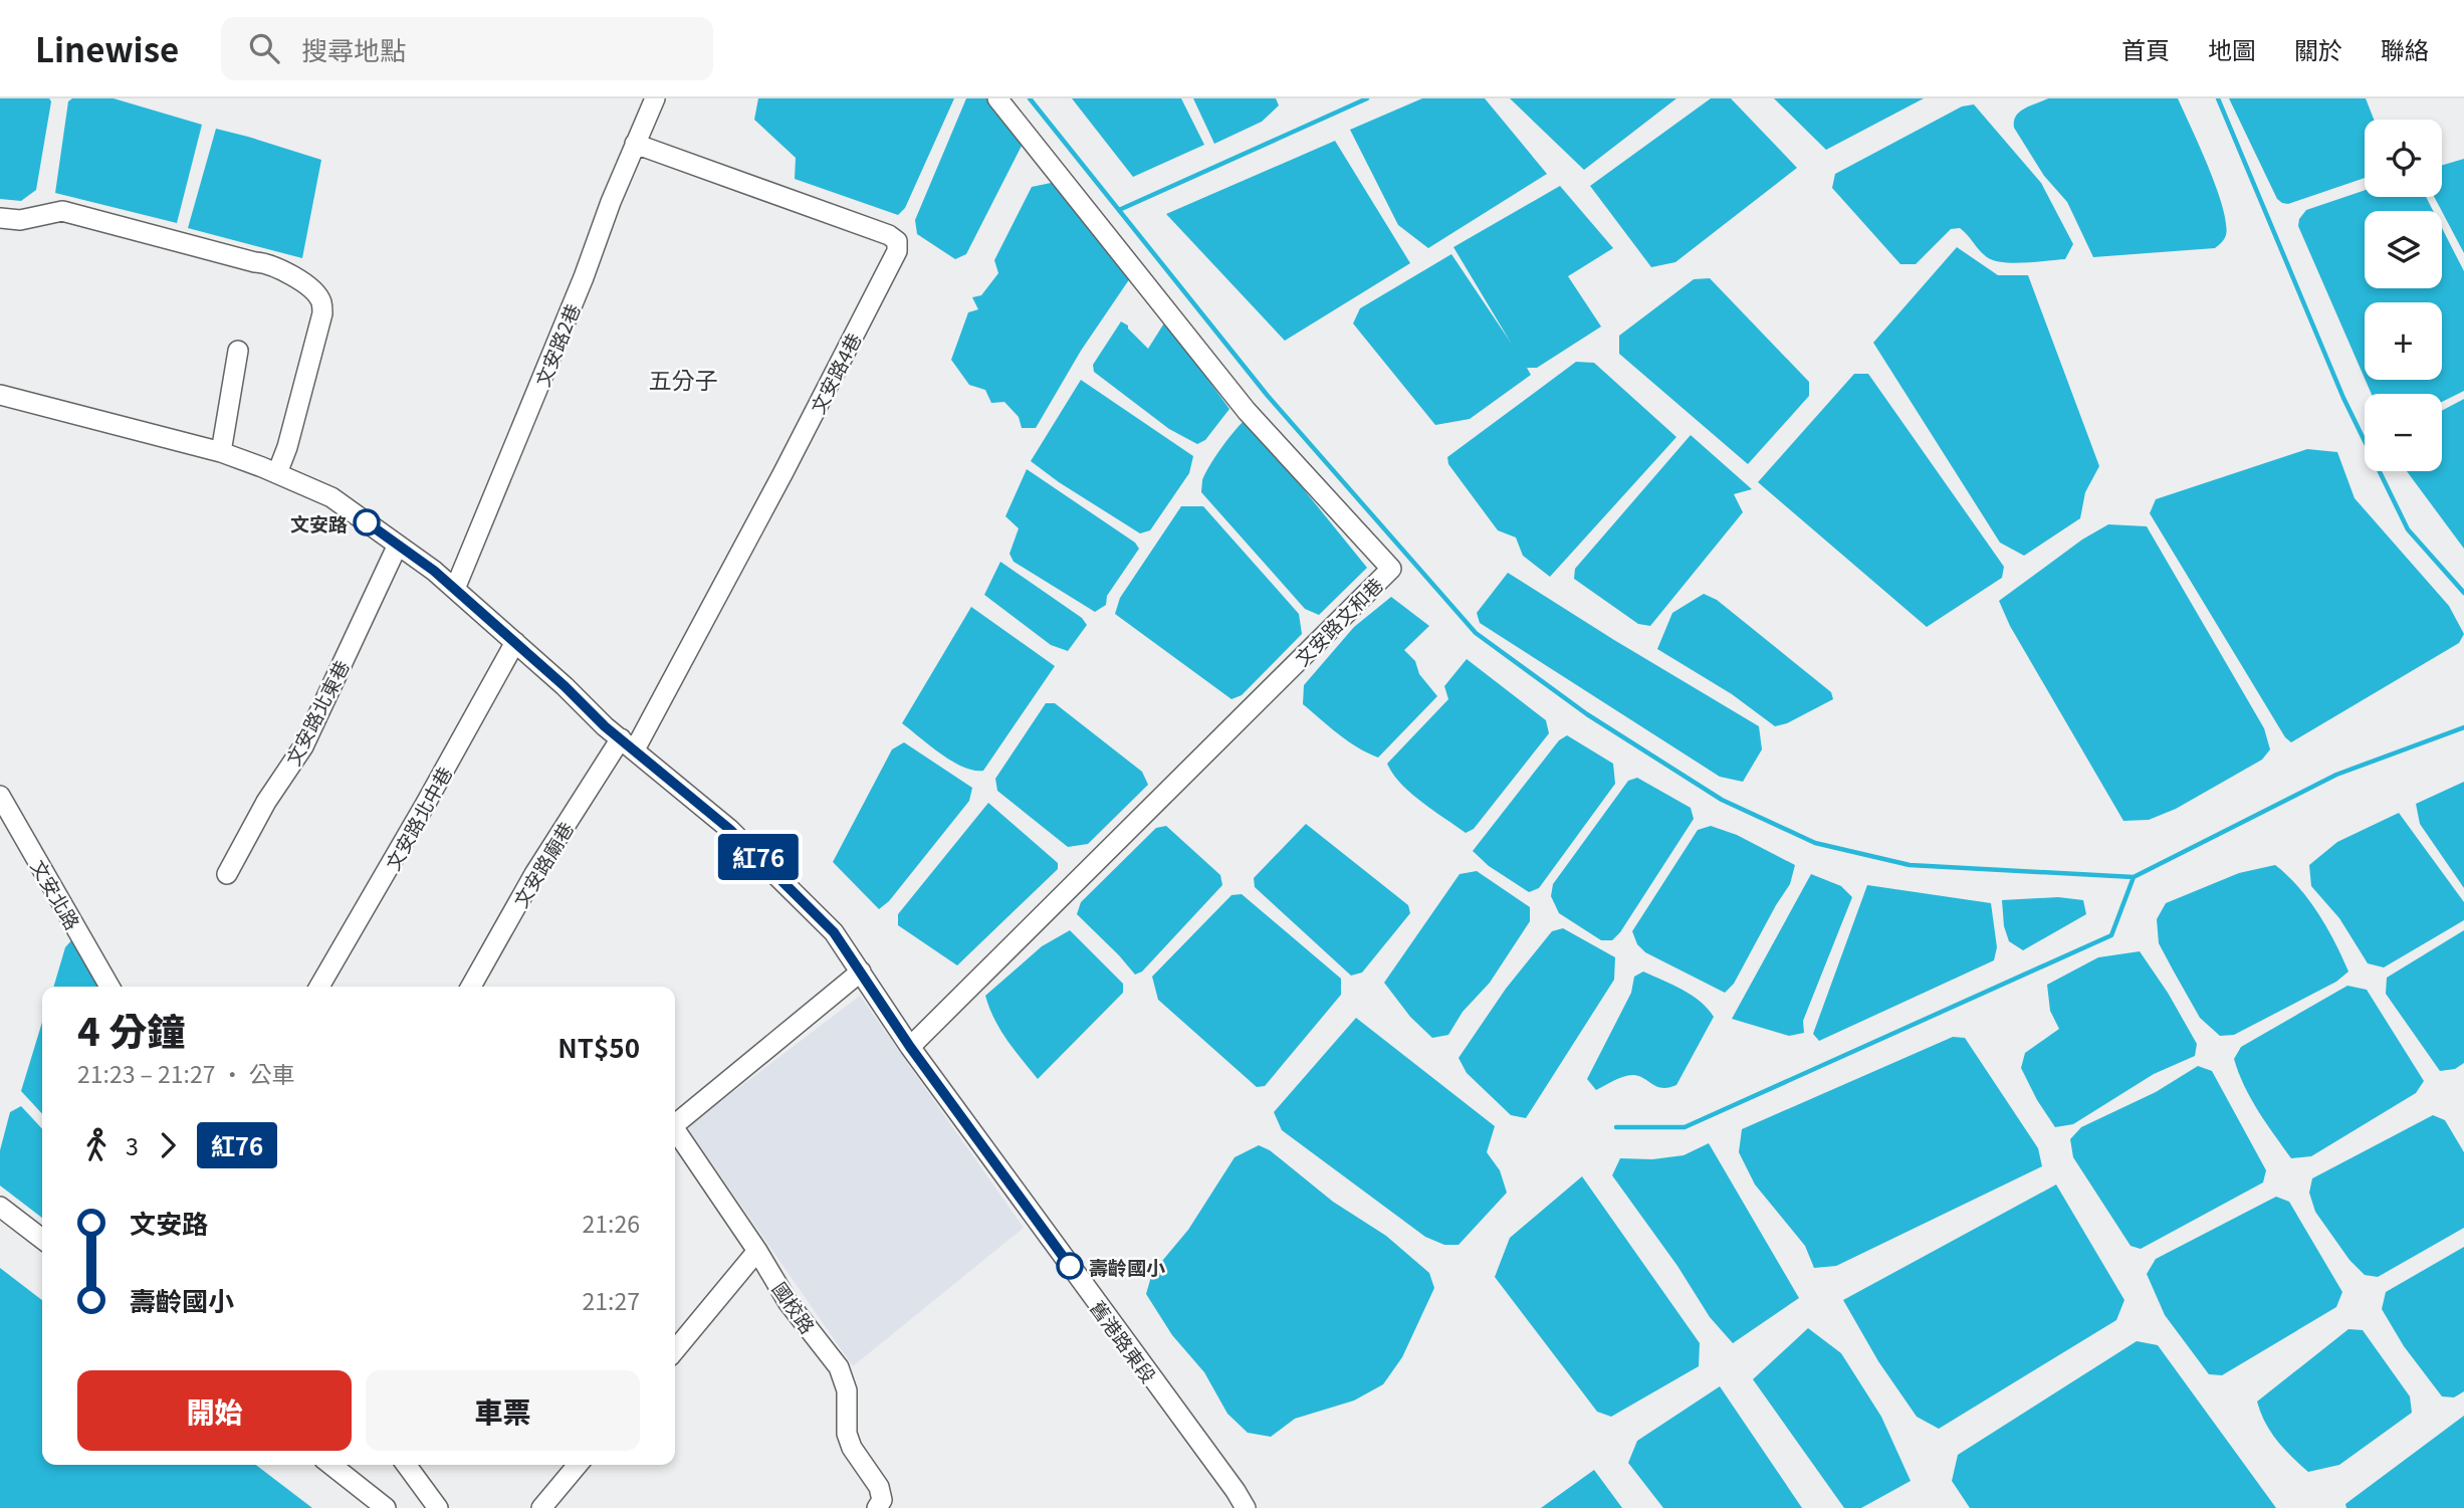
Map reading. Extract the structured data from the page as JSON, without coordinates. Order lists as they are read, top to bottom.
{
  "streets": {
    "street": [
      "文安路2巷",
      "文安路4巷",
      "文安路文和巷",
      "文安路北東巷",
      "文安路北中巷",
      "文安路廟巷",
      "文安北路",
      "國校路",
      "舊港路東段"
    ]
  },
  "crossings": [
    ["文安路2巷", "文安路4巷"],
    ["文安路4巷", "文安路廟巷"],
    ["文安路4巷", "舊港路東段"],
    ["文安路文和巷", "舊港路東段"],
    ["文安路廟巷", "舊港路東段"],
    ["國校路", "舊港路東段"]
  ],
  "districts": ["五分子"],
  "places": ["文安路", "壽齡國小"],
  "lines": ["bus line 紅76"],
  "page": {
    "header": "Linewise",
    "search": "搜尋地點",
    "nav": [
      "首頁",
      "地圖",
      "關於",
      "聯絡"
    ],
    "on_map": "紅76",
    "map_buttons": ["+", "−"],
    "heading": ["4 分鐘", "21:23 – 21:27 · 公車", "NT$50"],
    "legs": ["3", "紅76"],
    "list": [
      {
        "name": "文安路",
        "value": "21:26"
      },
      {
        "name": "壽齡國小",
        "value": "21:27"
      }
    ],
    "buttons": ["開始", "車票"]
  }
}
